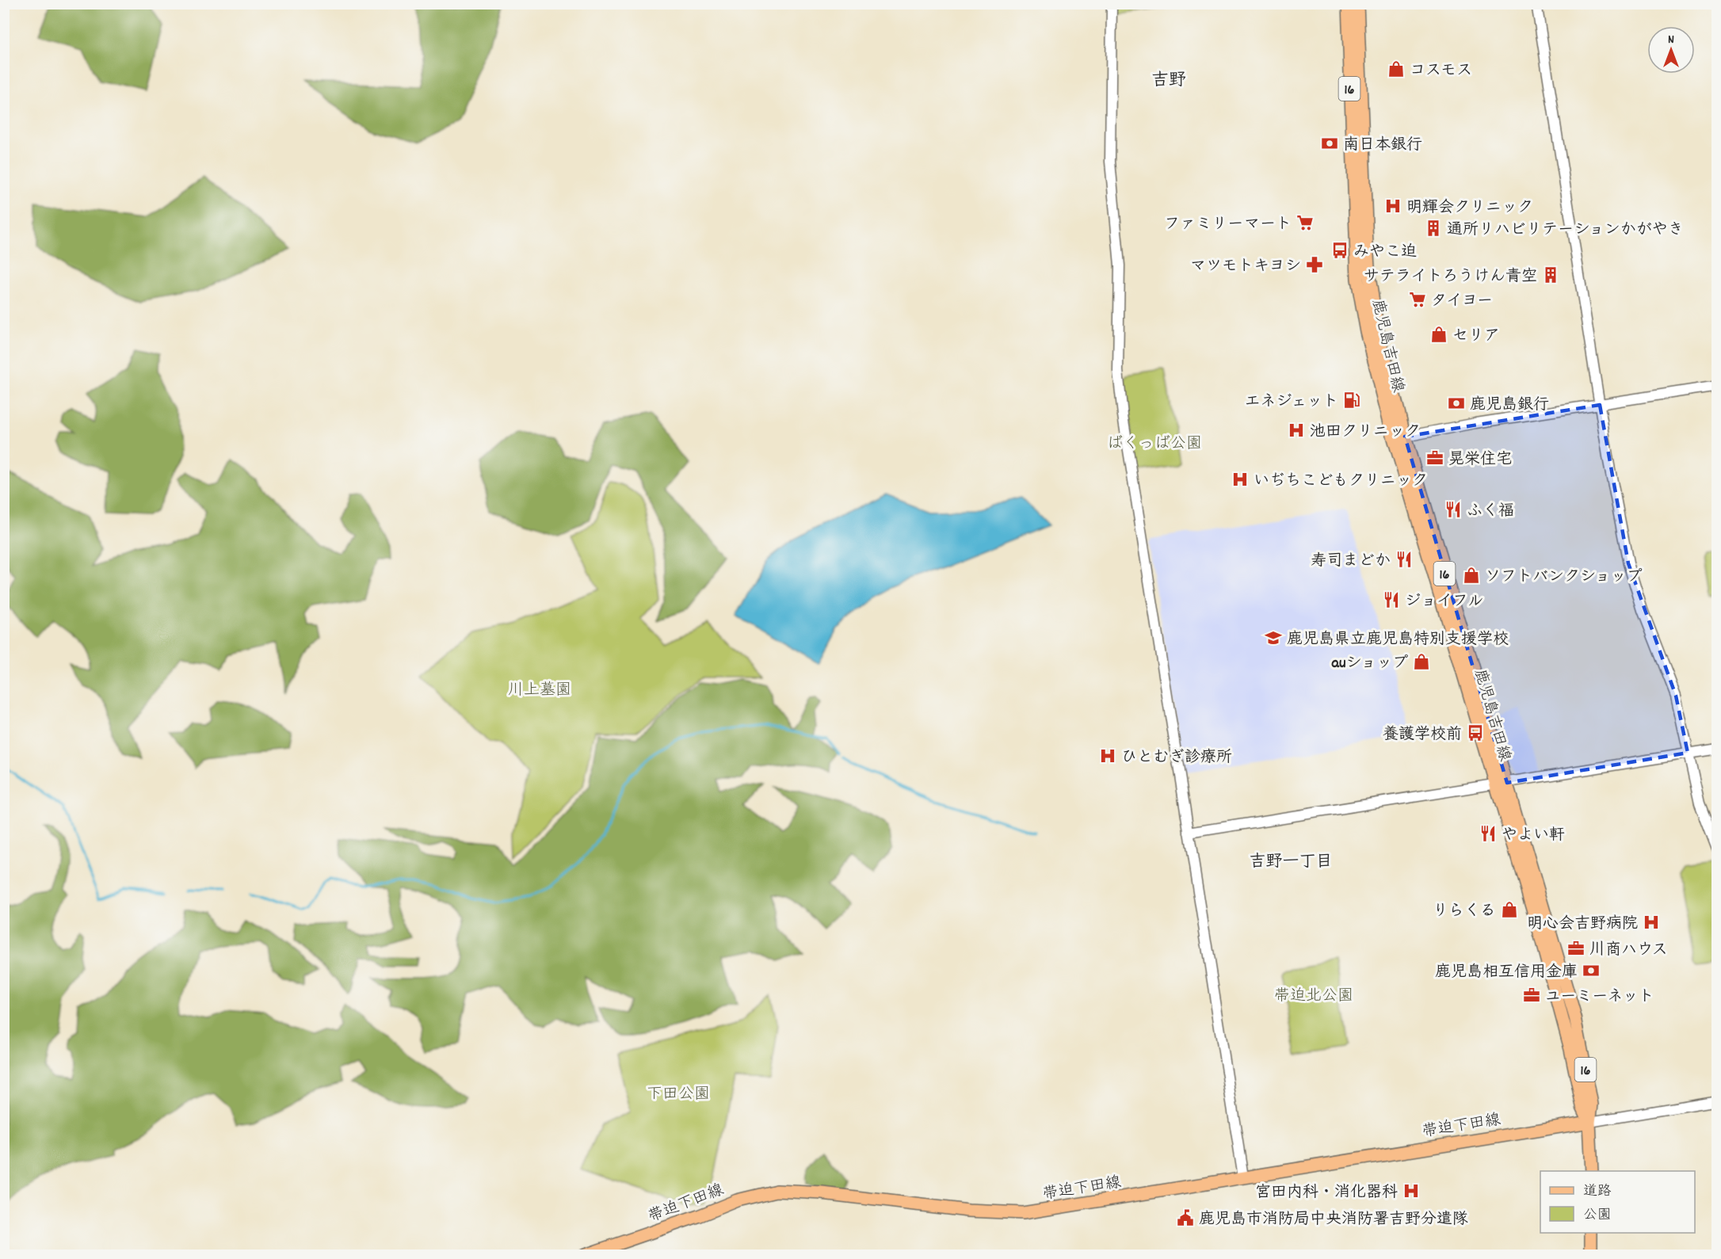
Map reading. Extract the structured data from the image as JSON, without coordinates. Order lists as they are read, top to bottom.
{
  "streets": {
    "main road": ["16", "鹿児島吉田線", "帯迫下田線"]
  },
  "crossings": [
    ["鹿児島吉田線", "帯迫下田線"]
  ],
  "districts": ["吉野", "吉野一丁目"],
  "parks": [
    "ばくっば公園",
    "川上墓園",
    "帯迫北公園",
    "下田公園"
  ],
  "places": {
    "shop": [
      "コスモス",
      "セリア",
      "ソフトバンクショップ",
      "auショップ",
      "りらくる"
    ],
    "bank": ["南日本銀行", "鹿児島銀行", "鹿児島相互信用金庫"],
    "hospital": [
      "明輝会クリニック",
      "池田クリニック",
      "いぢちこどもクリニック",
      "ひとむぎ診療所",
      "明心会吉野病院",
      "宮田内科・消化器科"
    ],
    "supermarket": ["ファミリーマート", "タイヨー"],
    "building": ["通所リハビリテーションかがやき", "サテライトろうけん青空"],
    "bus stop": ["みやこ迫", "養護学校前"],
    "pharmacy": ["マツモトキヨシ"],
    "fuel station": ["エネジェット"],
    "office": ["晃栄住宅", "川商ハウス", "ユーミーネット"],
    "restaurant": [
      "ふく福",
      "寿司まどか",
      "ジョイフル",
      "やよい軒"
    ],
    "school or university": ["鹿児島県立鹿児島特別支援学校"],
    "public building": ["鹿児島市消防局中央消防署吉野分遣隊"]
  },
  "legend": ["道路", "公園"],
  "north": "top"
}
